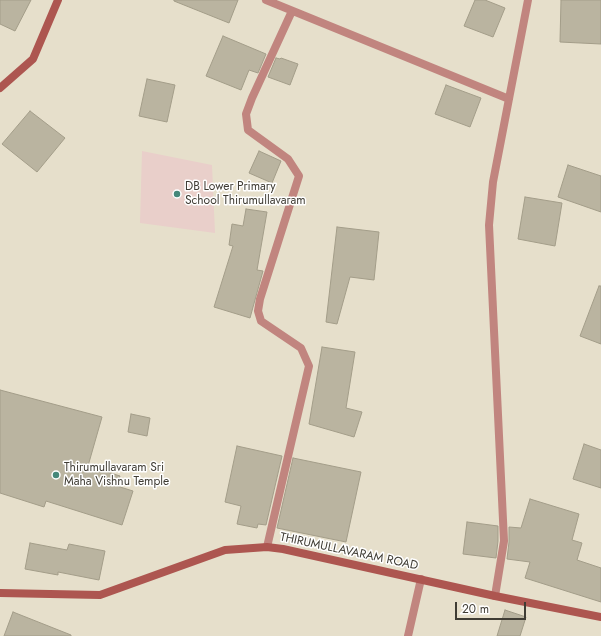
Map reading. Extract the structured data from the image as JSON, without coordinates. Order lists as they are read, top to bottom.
{
  "streets": {
    "street": ["THIRUMULLAVARAM ROAD"]
  },
  "places": ["DB Lower Primary School Thirumullavaram", "Thirumullavaram Sri Maha Vishnu Temple"],
  "scale_bar": "20 m"
}
